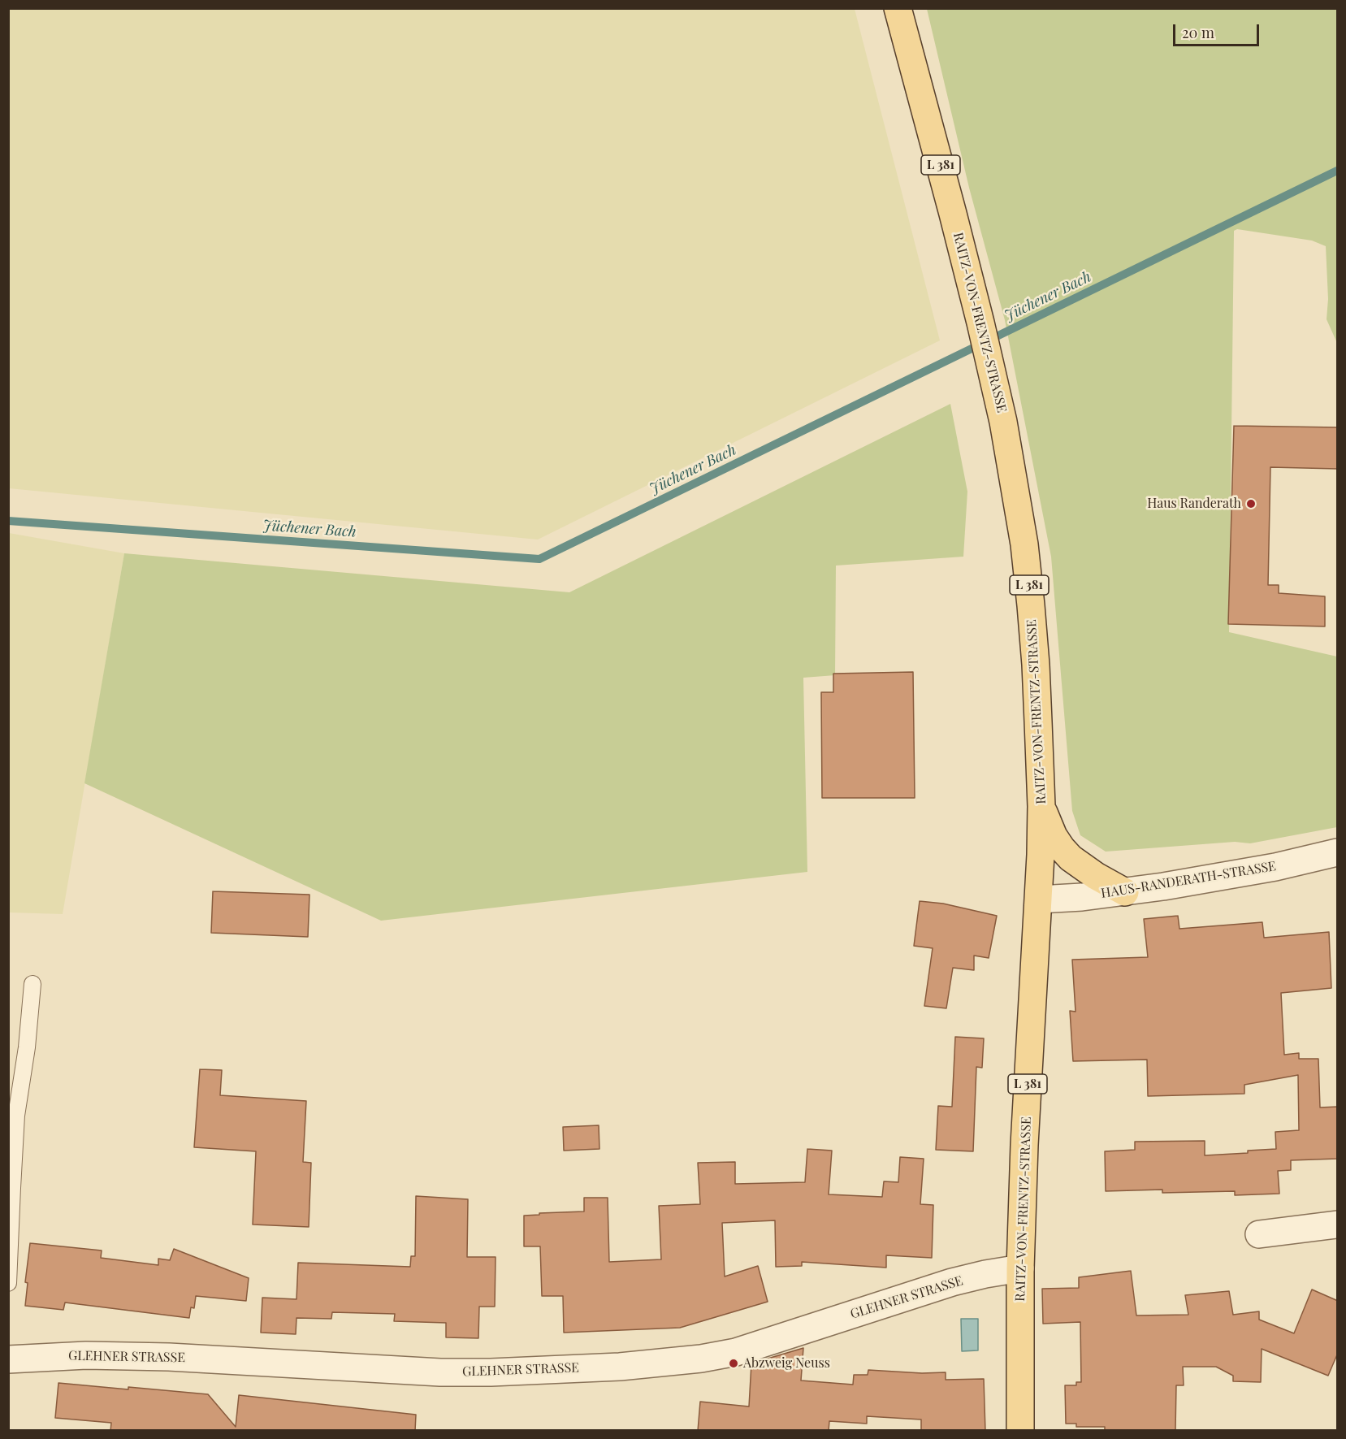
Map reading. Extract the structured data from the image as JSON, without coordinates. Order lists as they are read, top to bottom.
{
  "streets": {
    "main road": ["L 381", "RAITZ-VON-FRENTZ-STRASSE"],
    "street": ["HAUS-RANDERATH-STRASSE", "GLEHNER STRASSE"]
  },
  "crossings": [
    ["RAITZ-VON-FRENTZ-STRASSE", "HAUS-RANDERATH-STRASSE"],
    ["RAITZ-VON-FRENTZ-STRASSE", "GLEHNER STRASSE"]
  ],
  "water": ["Jüchener Bach"],
  "places": ["Haus Randerath", "Abzweig Neuss"],
  "scale_bar": "20 m"
}
